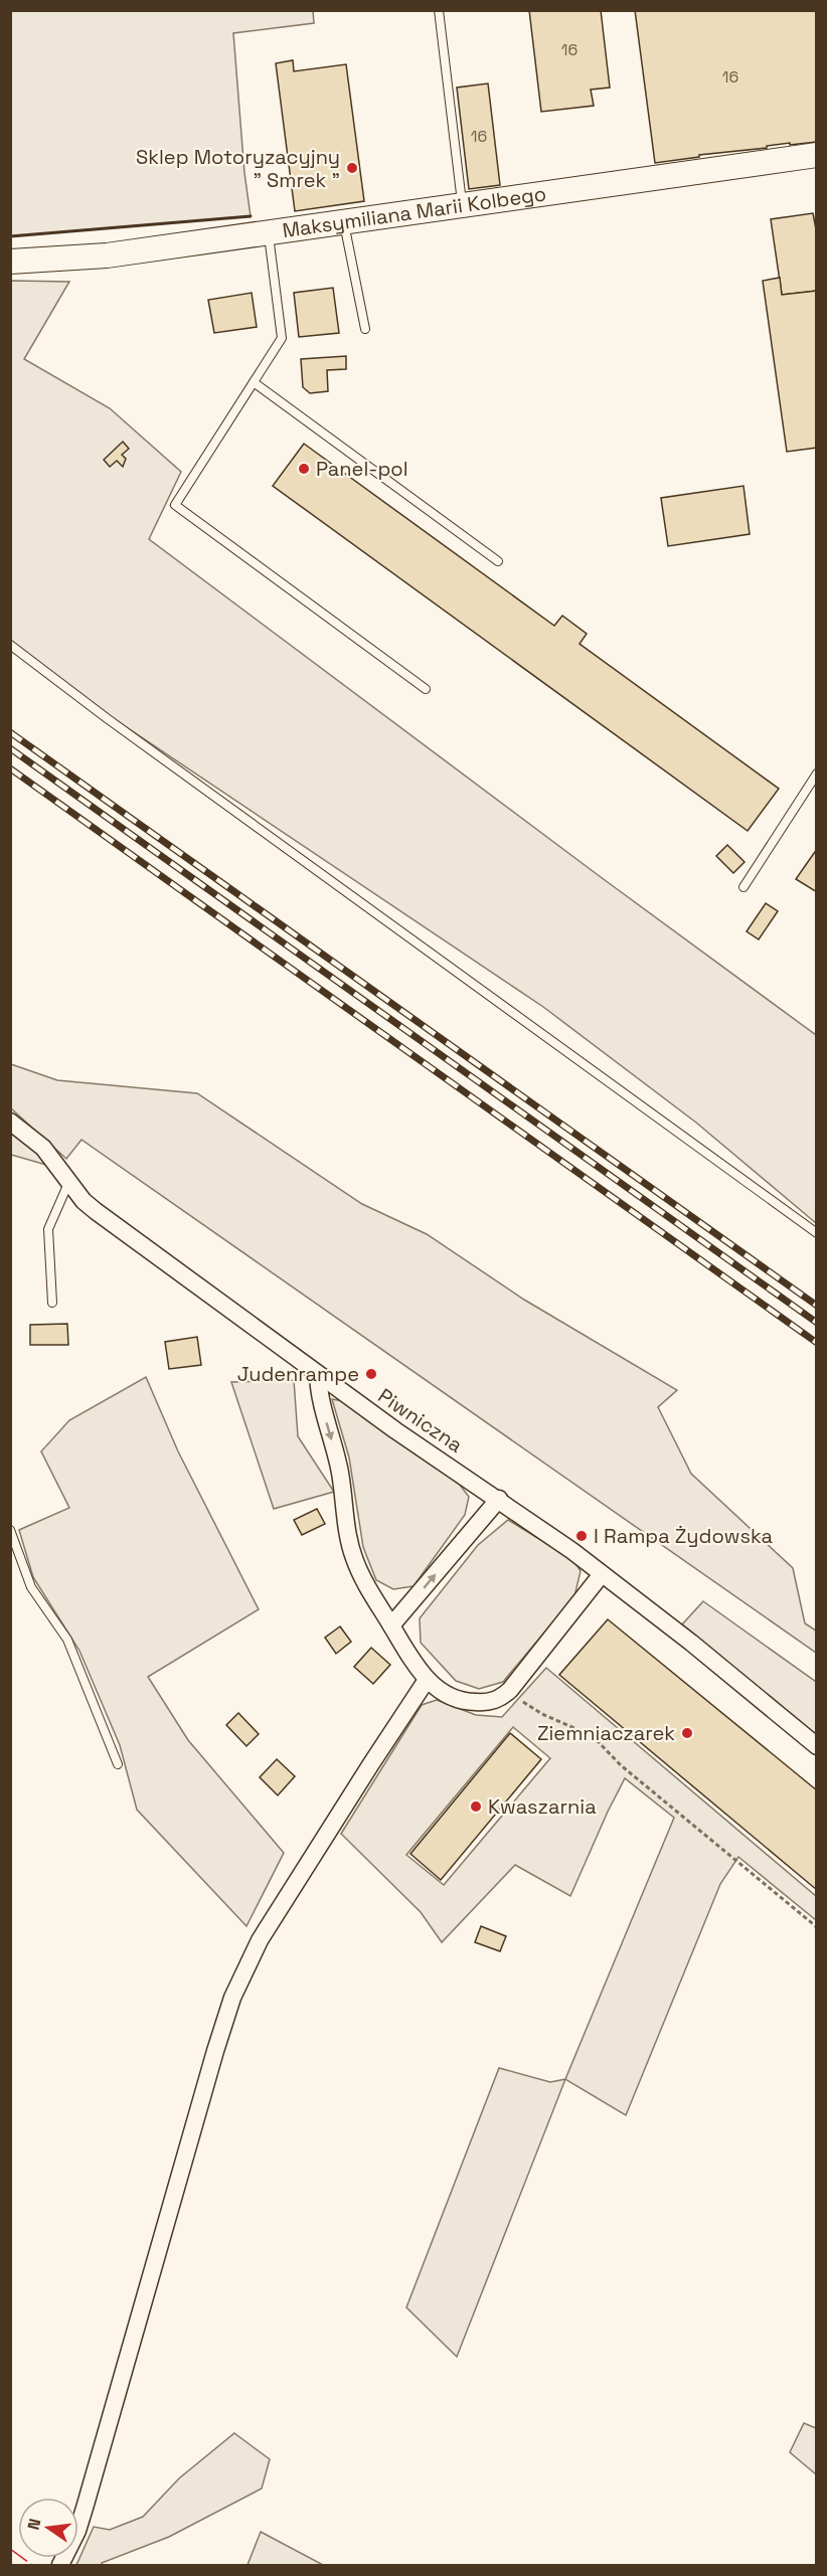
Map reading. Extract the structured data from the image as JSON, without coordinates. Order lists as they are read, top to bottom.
{
  "streets": {
    "street": ["Maksymiliana Marii Kolbego", "Piwniczna"]
  },
  "places": [
    "Sklep Motoryzacyjny \" Smrek \"",
    "Panel-pol",
    "Judenrampe",
    "I Rampa Żydowska",
    "Ziemniaczarek",
    "Kwaszarnia"
  ],
  "house_numbers": ["16", "16", "16"],
  "north": "left"
}
